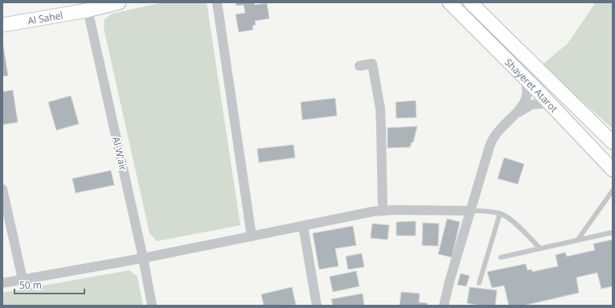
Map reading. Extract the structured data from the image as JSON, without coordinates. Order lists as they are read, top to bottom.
{
  "streets": {
    "main road": ["Al Sahel", "Shayeret Atarot"],
    "street": ["Al-W'air"]
  },
  "crossings": [
    ["Al Sahel", "Al-W'air"]
  ],
  "scale_bar": "50 m"
}
